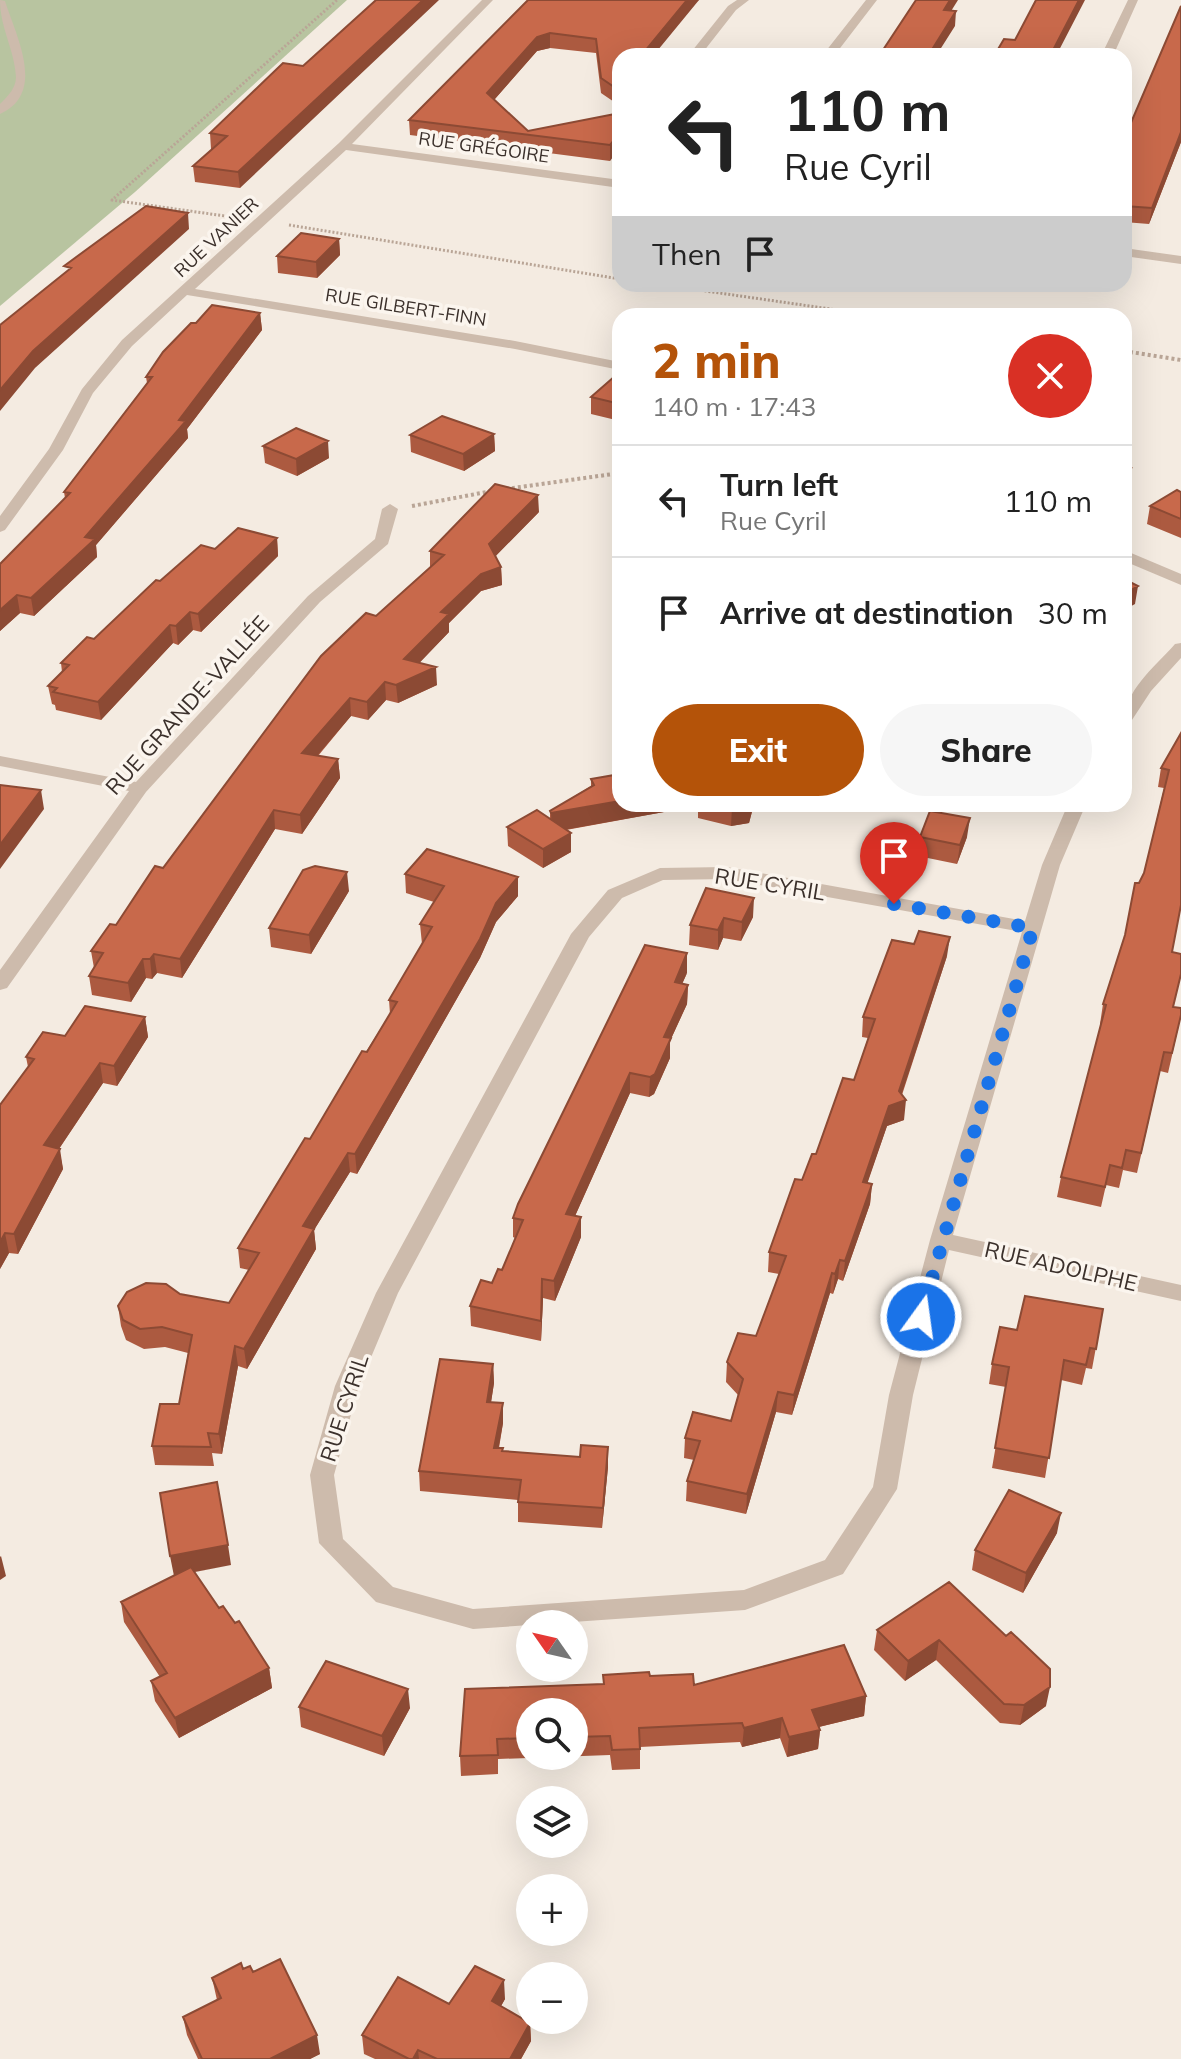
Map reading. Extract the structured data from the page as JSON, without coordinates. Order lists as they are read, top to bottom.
{
  "streets": {
    "street": [
      "RUE GRÉGOIRE",
      "RUE VANIER",
      "RUE GILBERT-FINN",
      "RUE GRANDE-VALLÉE",
      "RUE CYRIL",
      "RUE ADOLPHE"
    ]
  },
  "crossings": [
    ["RUE GRÉGOIRE", "RUE VANIER"],
    ["RUE VANIER", "RUE GILBERT-FINN"],
    ["RUE CYRIL", "RUE ADOLPHE"]
  ],
  "north": "top left",
  "page": {
    "turn": ["110 m", "Rue Cyril"],
    "then": "Then",
    "heading": ["2 min", "140 m · 17:43"],
    "list": [
      {
        "name": "Turn left",
        "note": "Rue Cyril",
        "value": "110 m"
      },
      {
        "name": "Arrive at destination",
        "value": "30 m"
      }
    ],
    "buttons": ["Exit", "Share"],
    "map_buttons": ["+", "−"]
  }
}
